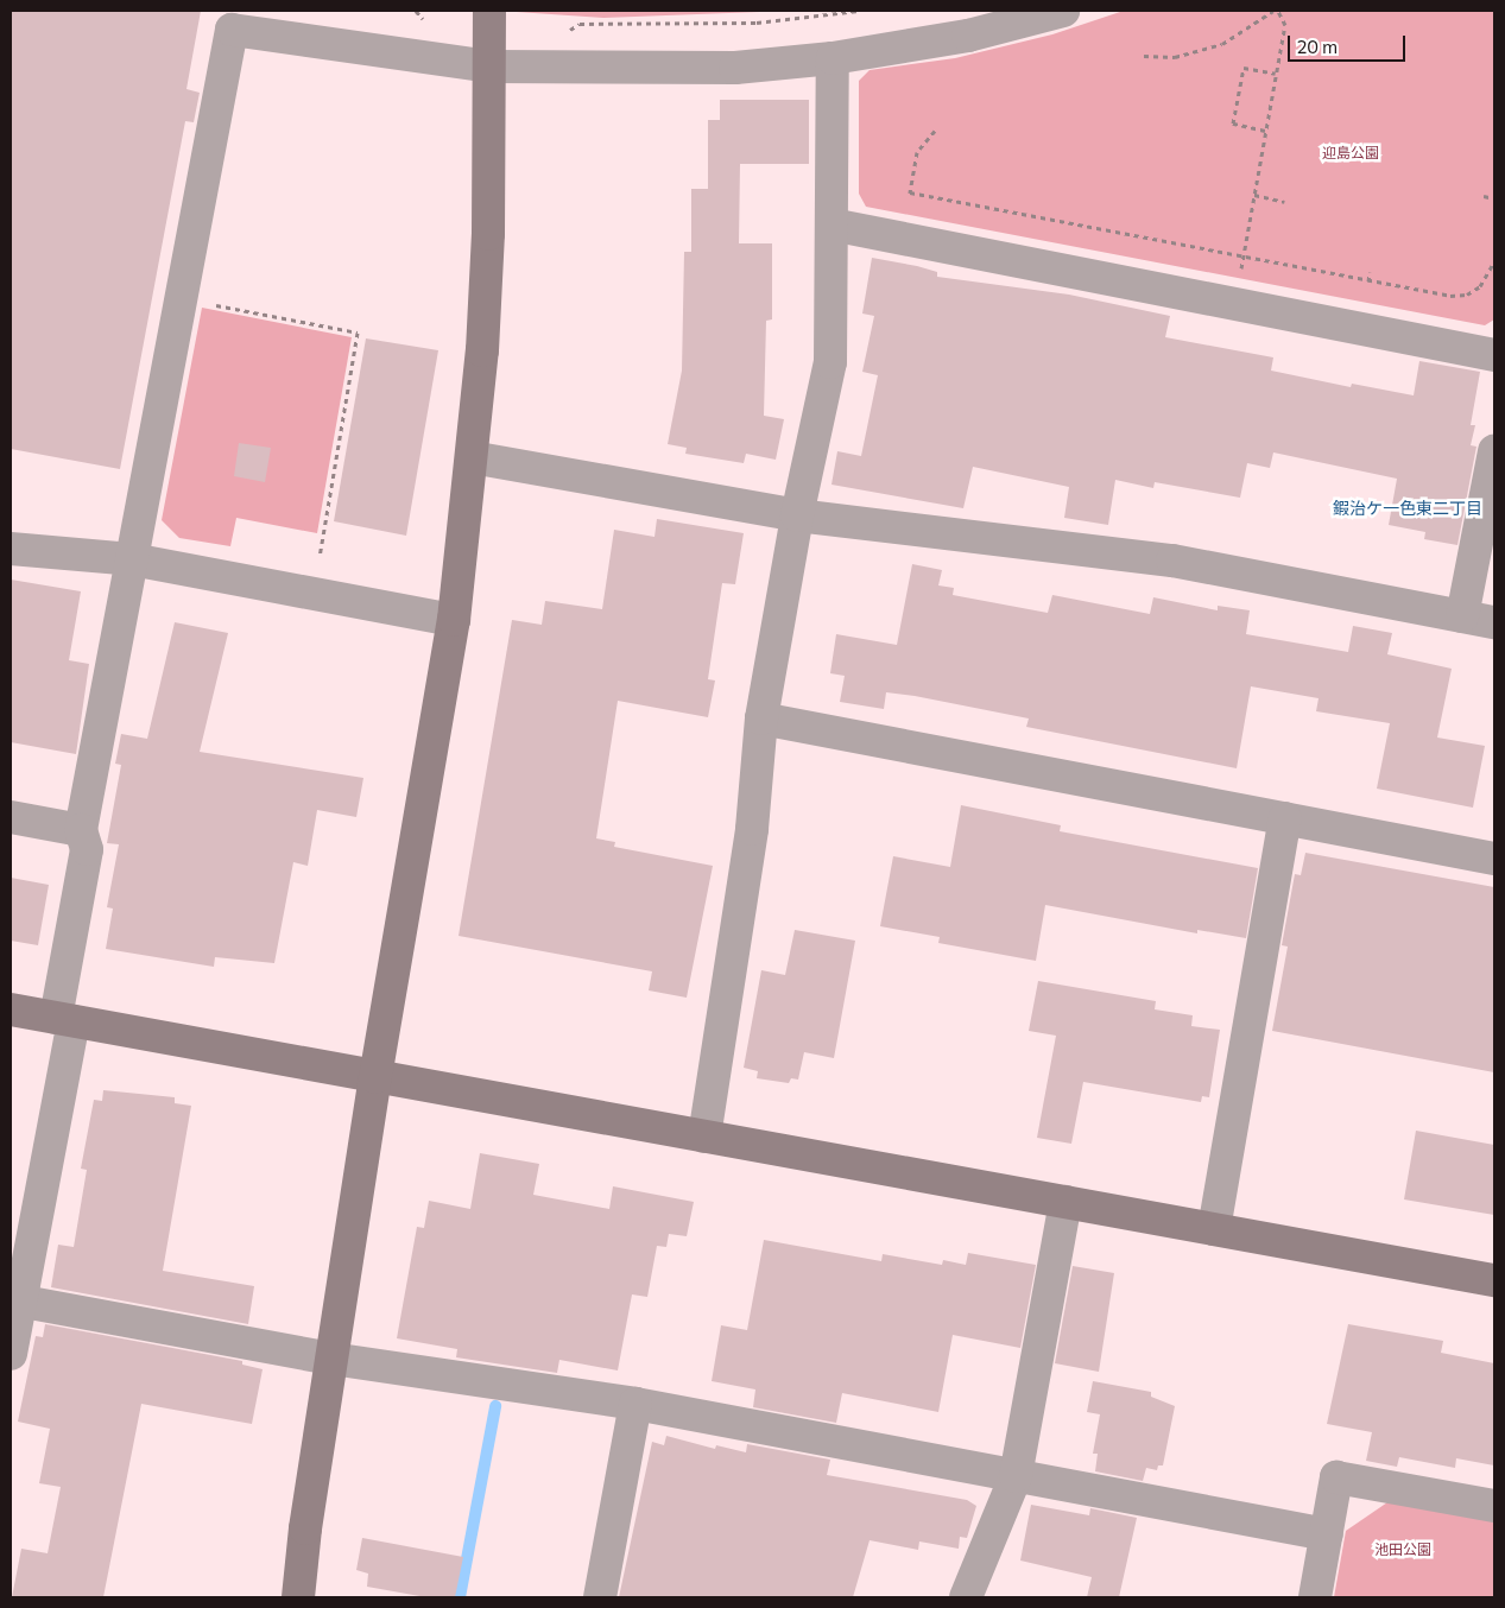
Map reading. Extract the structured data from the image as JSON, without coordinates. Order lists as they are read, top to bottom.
{
  "districts": ["鍜治ケ一色東二丁目"],
  "parks": ["迎島公園", "池田公園"],
  "scale_bar": "20 m"
}
